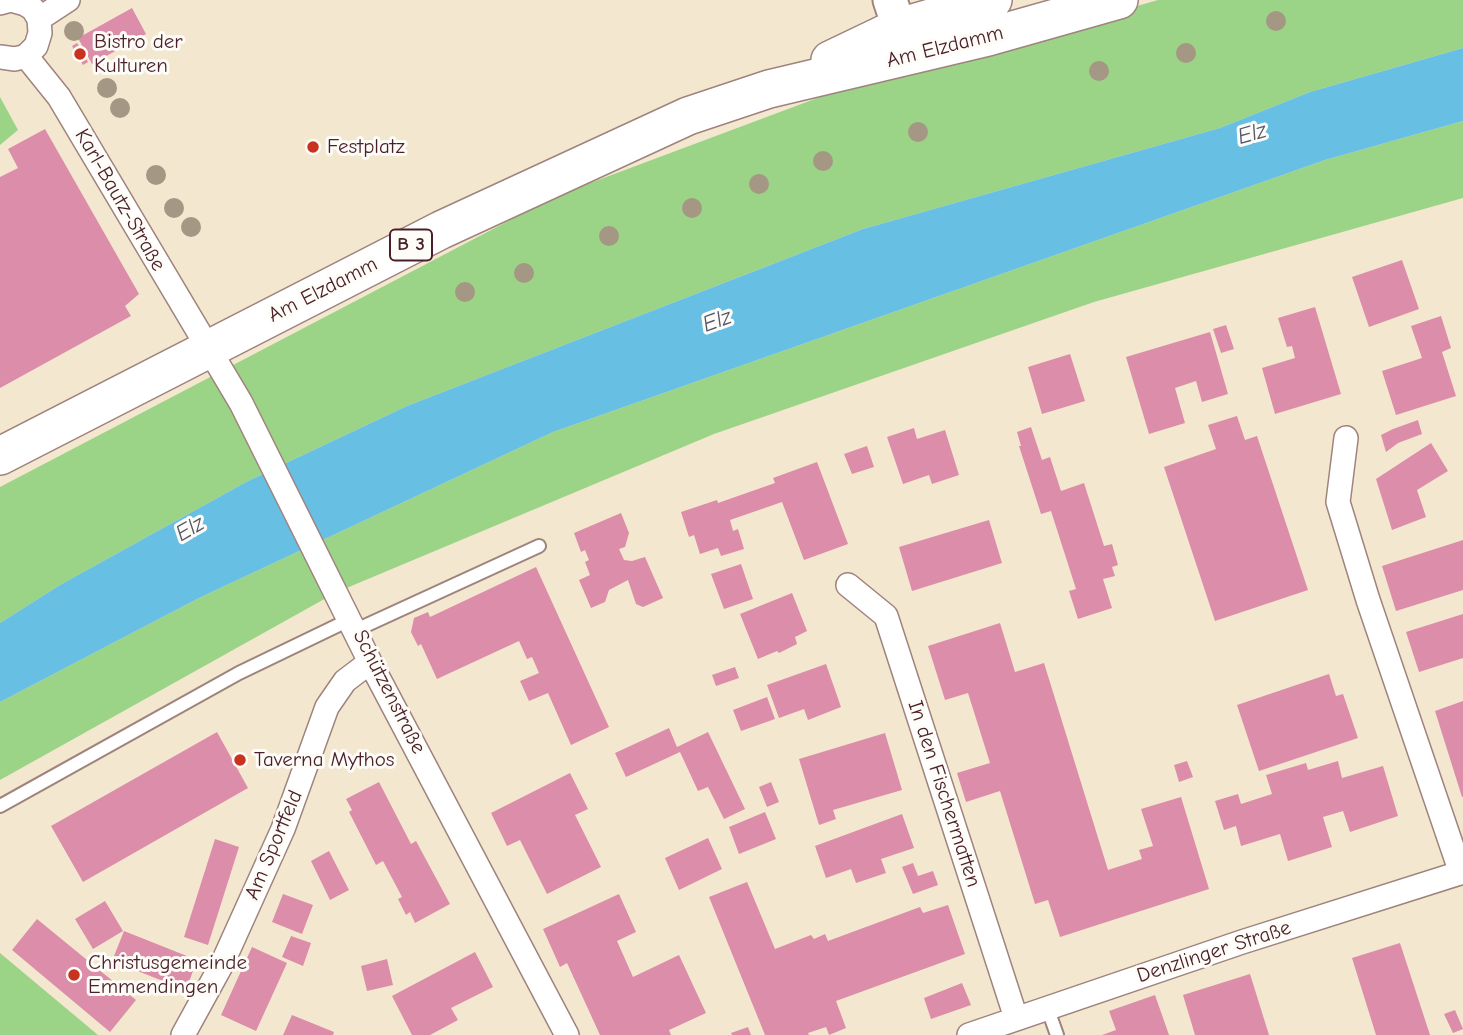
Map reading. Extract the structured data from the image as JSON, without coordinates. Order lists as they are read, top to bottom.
{
  "streets": {
    "main road": ["Am Elzdamm", "B 3"],
    "street": [
      "Karl-Bautz-Straße",
      "Schützenstraße",
      "In den Fischermatten",
      "Am Sportfeld",
      "Denzlinger Straße"
    ]
  },
  "crossings": [
    ["Am Elzdamm", "Karl-Bautz-Straße"],
    ["Am Elzdamm", "Schützenstraße"],
    ["Karl-Bautz-Straße", "Schützenstraße"],
    ["Schützenstraße", "Am Sportfeld"],
    ["In den Fischermatten", "Denzlinger Straße"]
  ],
  "water": ["Elz"],
  "places": [
    "Bistro der Kulturen",
    "Festplatz",
    "Taverna Mythos",
    "Christusgemeinde Emmendingen"
  ]
}
